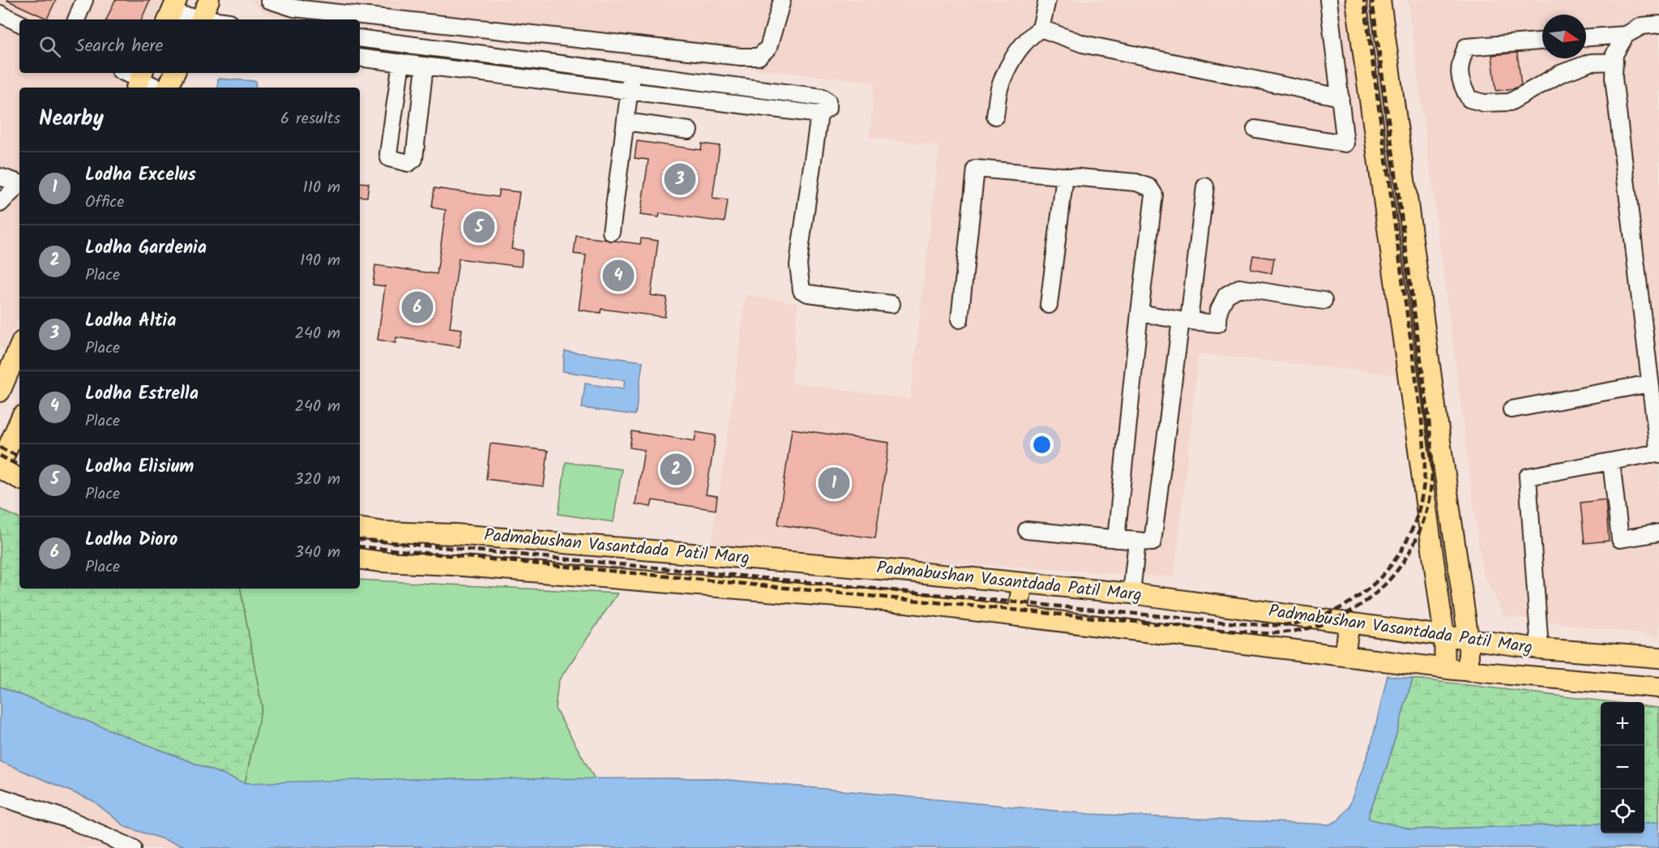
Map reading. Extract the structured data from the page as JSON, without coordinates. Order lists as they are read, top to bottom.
{
  "streets": {
    "main road": ["Padmabushan Vasantdada Patil Marg"]
  },
  "north": "right",
  "page": {
    "search": "Search here",
    "heading": ["Nearby", "6 results"],
    "list": [
      {
        "mark": "1",
        "name": "Lodha Excelus",
        "note": "Office",
        "value": "110 m"
      },
      {
        "mark": "2",
        "name": "Lodha Gardenia",
        "note": "Place",
        "value": "190 m"
      },
      {
        "mark": "3",
        "name": "Lodha Altia",
        "note": "Place",
        "value": "240 m"
      },
      {
        "mark": "4",
        "name": "Lodha Estrella",
        "note": "Place",
        "value": "240 m"
      },
      {
        "mark": "5",
        "name": "Lodha Elisium",
        "note": "Place",
        "value": "320 m"
      },
      {
        "mark": "6",
        "name": "Lodha Dioro",
        "note": "Place",
        "value": "340 m"
      }
    ],
    "pins": [
      "3",
      "5",
      "4",
      "6",
      "2",
      "1"
    ],
    "map_buttons": ["+", "−"]
  }
}
